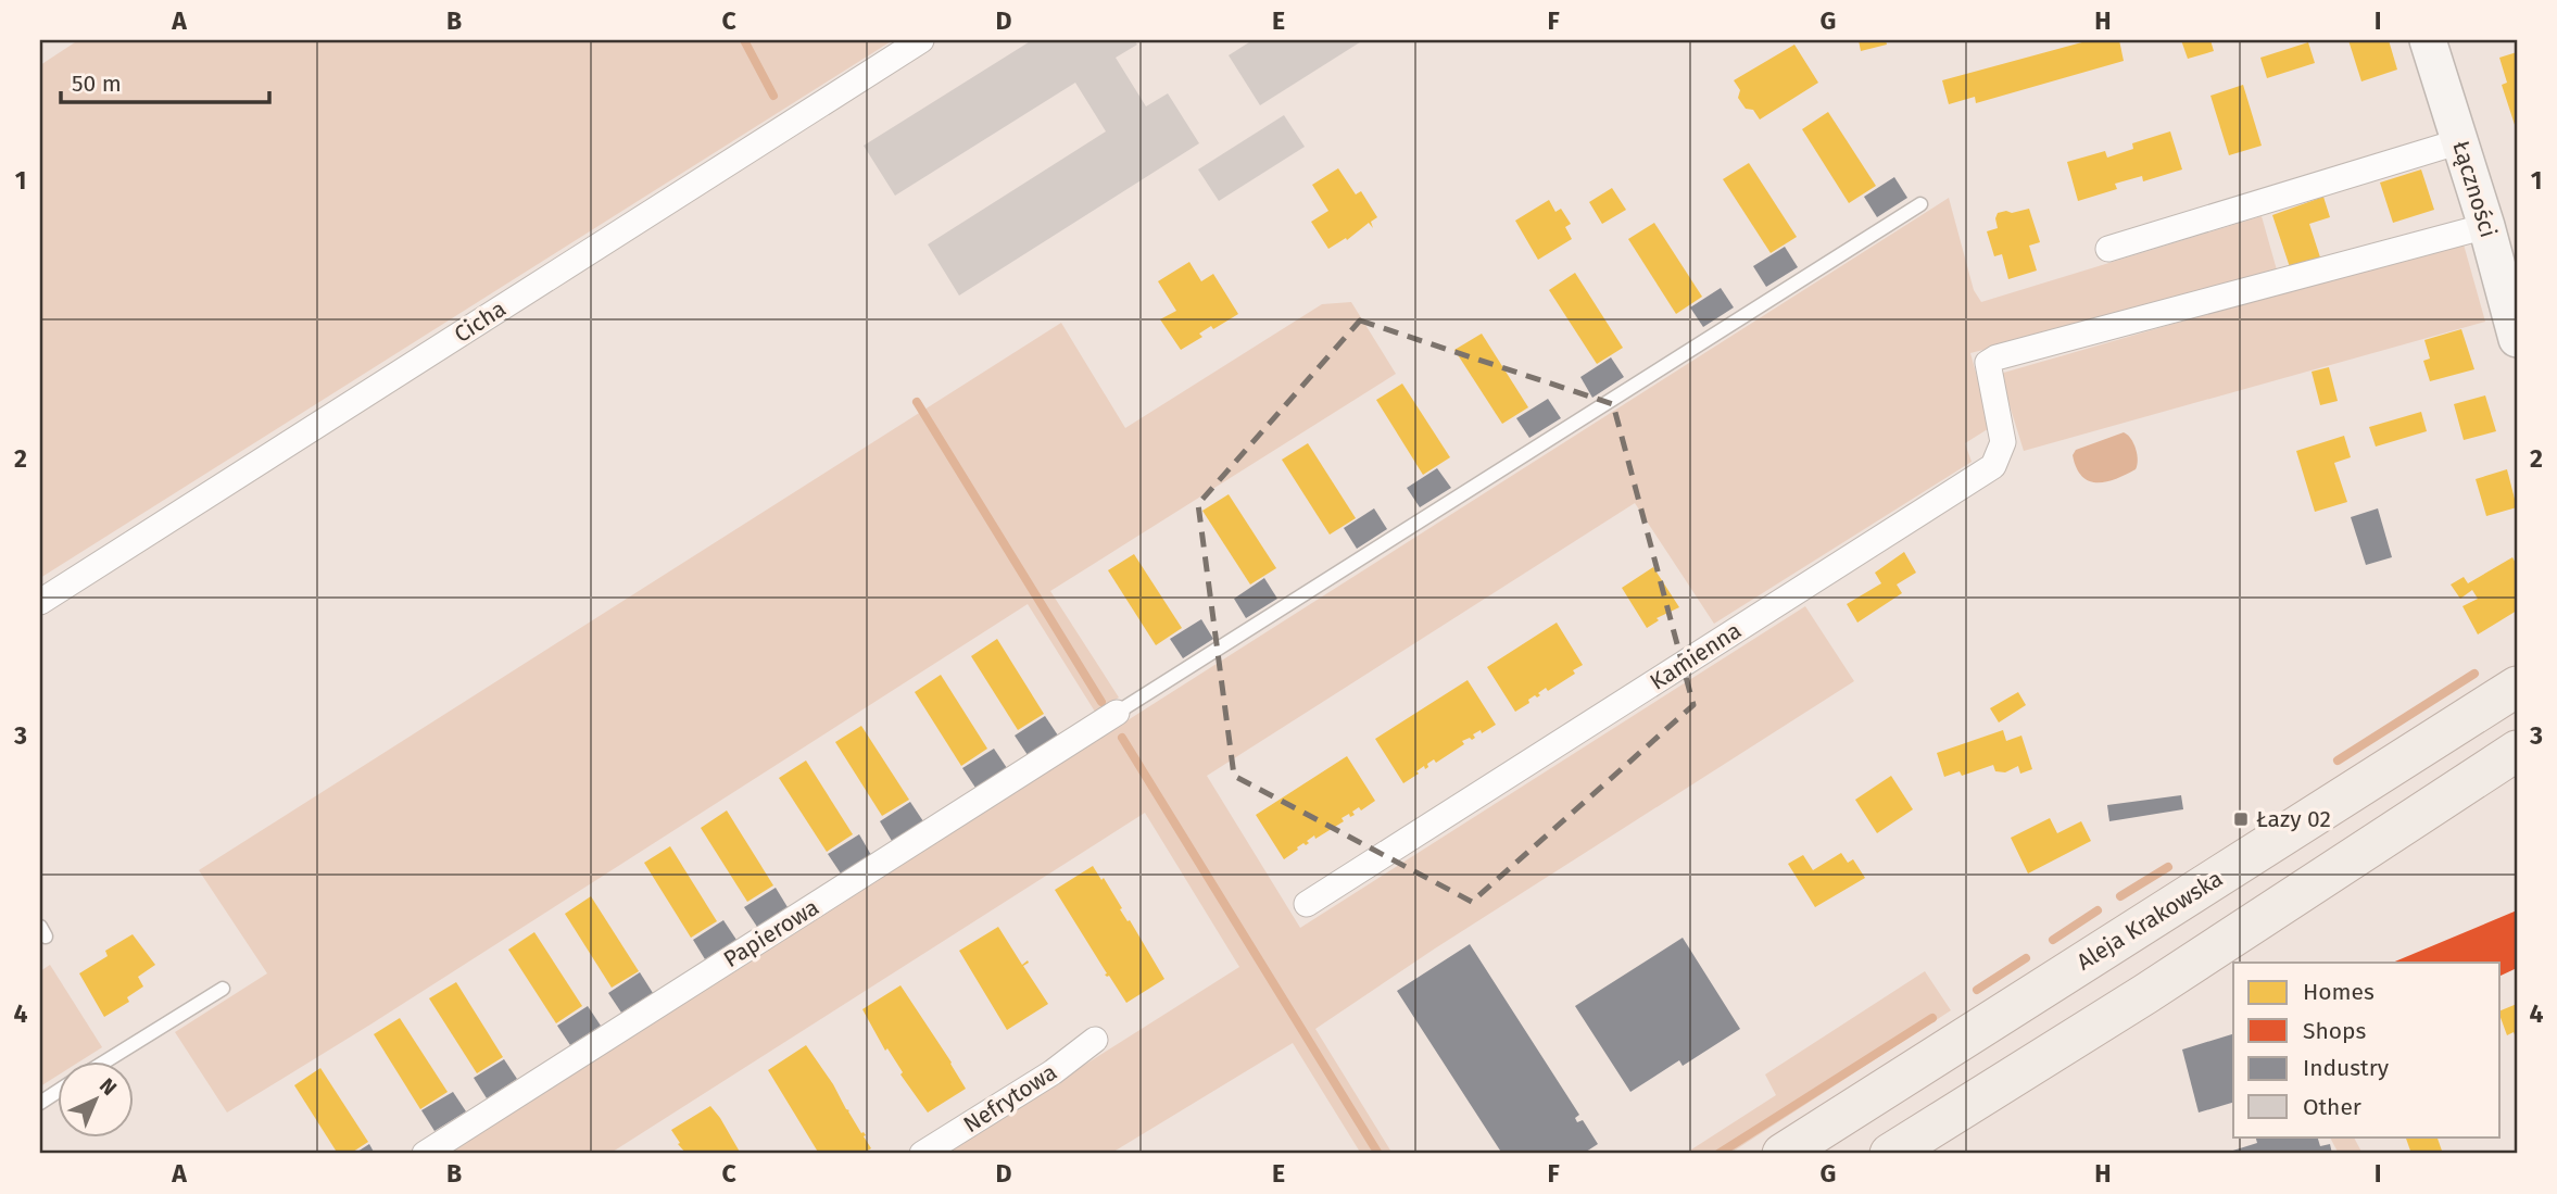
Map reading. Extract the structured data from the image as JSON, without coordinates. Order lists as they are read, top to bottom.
{
  "streets": {
    "main road": ["Aleja Krakowska"],
    "street": [
      "Łączności",
      "Cicha",
      "Kamienna",
      "Papierowa",
      "Nefrytowa"
    ]
  },
  "crossings": [
    ["Łączności", "Kamienna"]
  ],
  "places": {
    "transit": ["Łazy 02"]
  },
  "legend": [
    "Homes",
    "Shops",
    "Industry",
    "Other"
  ],
  "scale_bar": "50 m",
  "north": "top right",
  "grid": {
    "columns": [
      "A",
      "B",
      "C",
      "D",
      "E",
      "F",
      "G",
      "H",
      "I"
    ],
    "rows": [
      "1",
      "2",
      "3",
      "4"
    ]
  }
}
